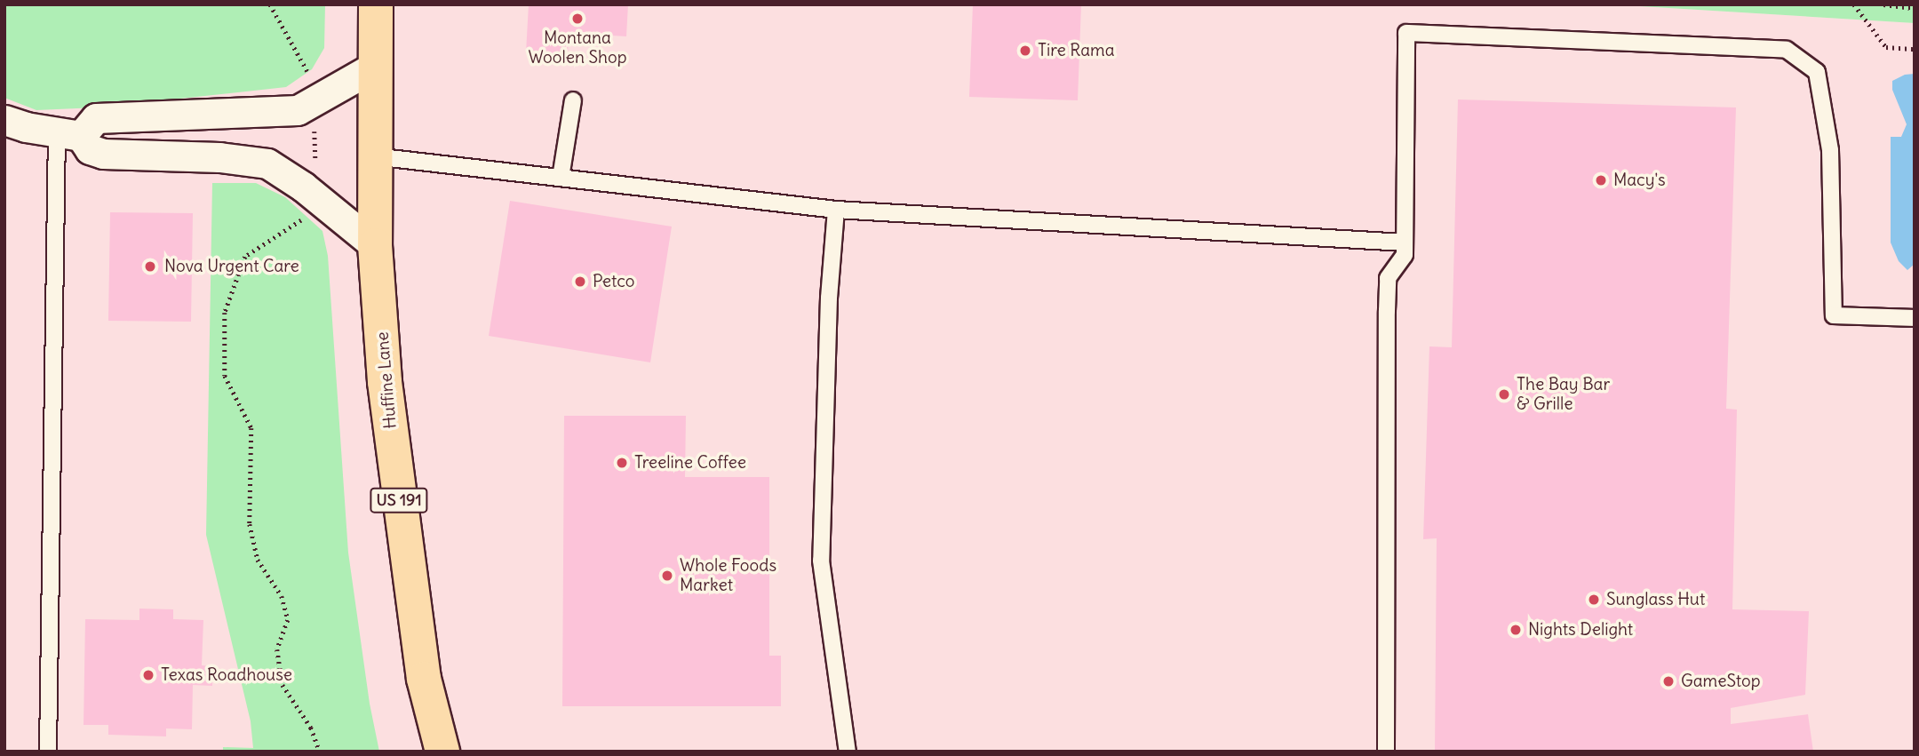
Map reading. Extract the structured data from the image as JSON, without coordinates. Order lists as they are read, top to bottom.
{
  "streets": {
    "highway": ["Huffine Lane", "US 191"]
  },
  "places": [
    "Montana Woolen Shop",
    "Tire Rama",
    "Macy's",
    "Nova Urgent Care",
    "Petco",
    "The Bay Bar & Grille",
    "Treeline Coffee",
    "Whole Foods Market",
    "Sunglass Hut",
    "Nights Delight",
    "Texas Roadhouse",
    "GameStop"
  ]
}
